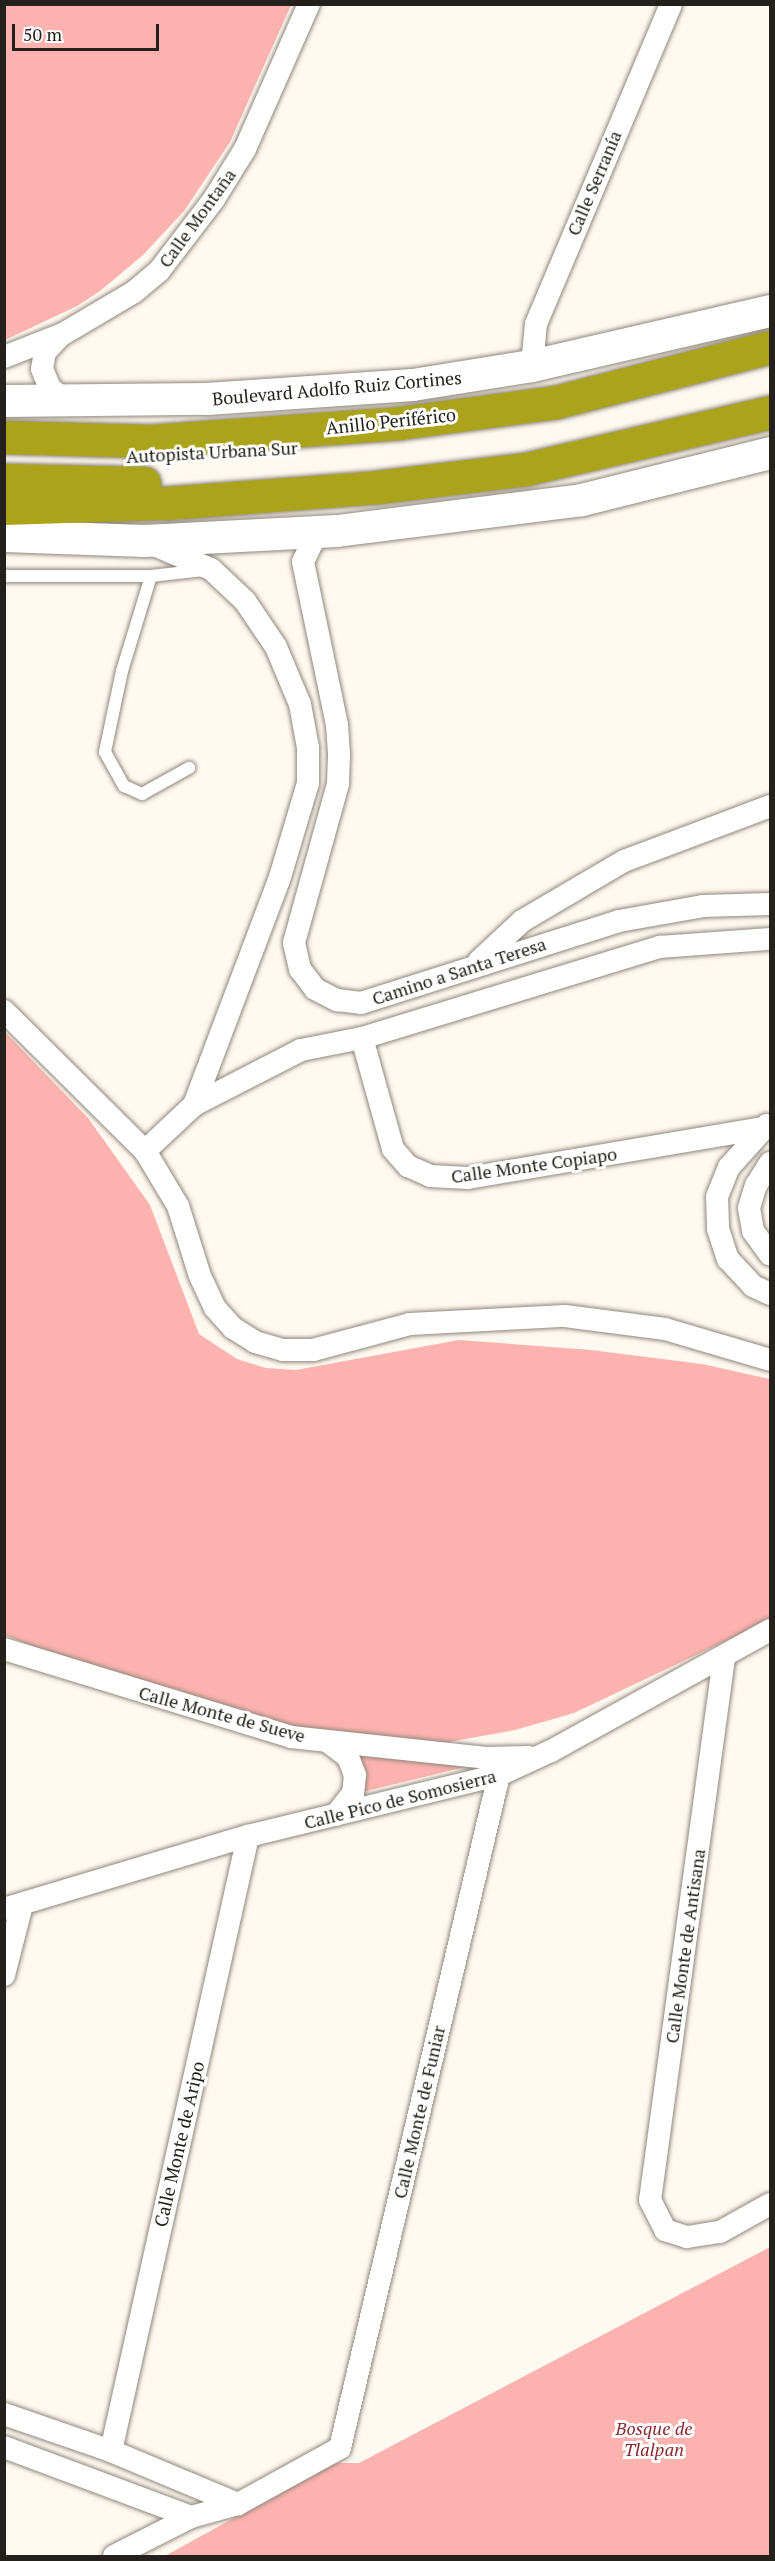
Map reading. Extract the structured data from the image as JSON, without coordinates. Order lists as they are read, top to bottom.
{
  "streets": {
    "highway": ["Anillo Periférico", "Autopista Urbana Sur"],
    "main road": ["Boulevard Adolfo Ruiz Cortines"],
    "street": [
      "Calle Serranía",
      "Calle Montaña",
      "Camino a Santa Teresa",
      "Calle Monte Copiapo",
      "Calle Monte de Sueve",
      "Calle Pico de Somosierra",
      "Calle Monte de Antisana",
      "Calle Monte de Funiar",
      "Calle Monte de Aripo"
    ]
  },
  "crossings": [
    ["Calle Serranía", "Boulevard Adolfo Ruiz Cortines"],
    ["Camino a Santa Teresa", "Calle Monte Copiapo"],
    ["Calle Monte de Sueve", "Calle Pico de Somosierra"],
    ["Calle Pico de Somosierra", "Calle Monte de Antisana"],
    ["Calle Pico de Somosierra", "Calle Monte de Funiar"],
    ["Calle Pico de Somosierra", "Calle Monte de Aripo"]
  ],
  "parks": ["Bosque de Tlalpan"],
  "scale_bar": "50 m"
}
